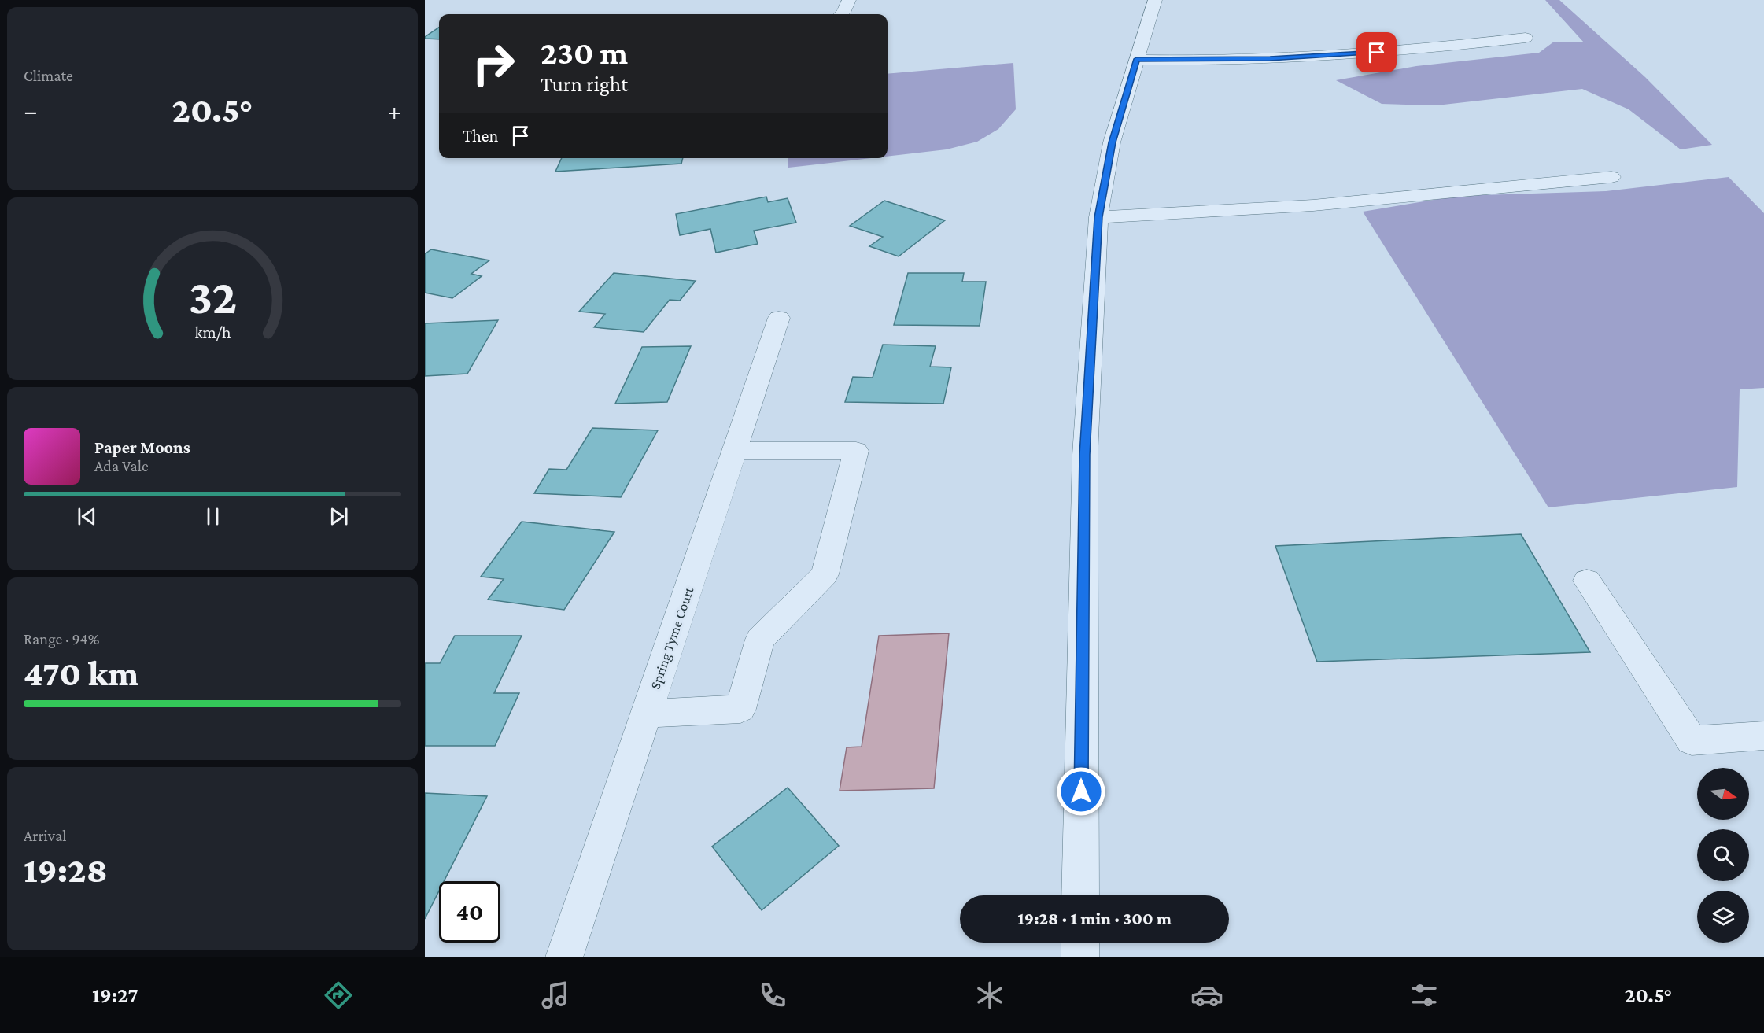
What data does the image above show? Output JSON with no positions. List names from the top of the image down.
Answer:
{
  "streets": {
    "street": ["Spring Tyme Court"]
  },
  "north": "right",
  "page": {
    "tile": [
      "Climate",
      ["Range · 94%", "470 km"],
      ["Arrival", "19:28"]
    ],
    "turn": ["230 m", "Turn right"],
    "heat": ["−", "20.5°", "+"],
    "then": "Then",
    "song": ["Paper Moons", "Ada Vale"],
    "limit": "40",
    "trip": "19:28 · 1 min · 300 m",
    "tabs": ["19:27", "20.5°"],
    "gauge": ["32", "km/h"]
  }
}
